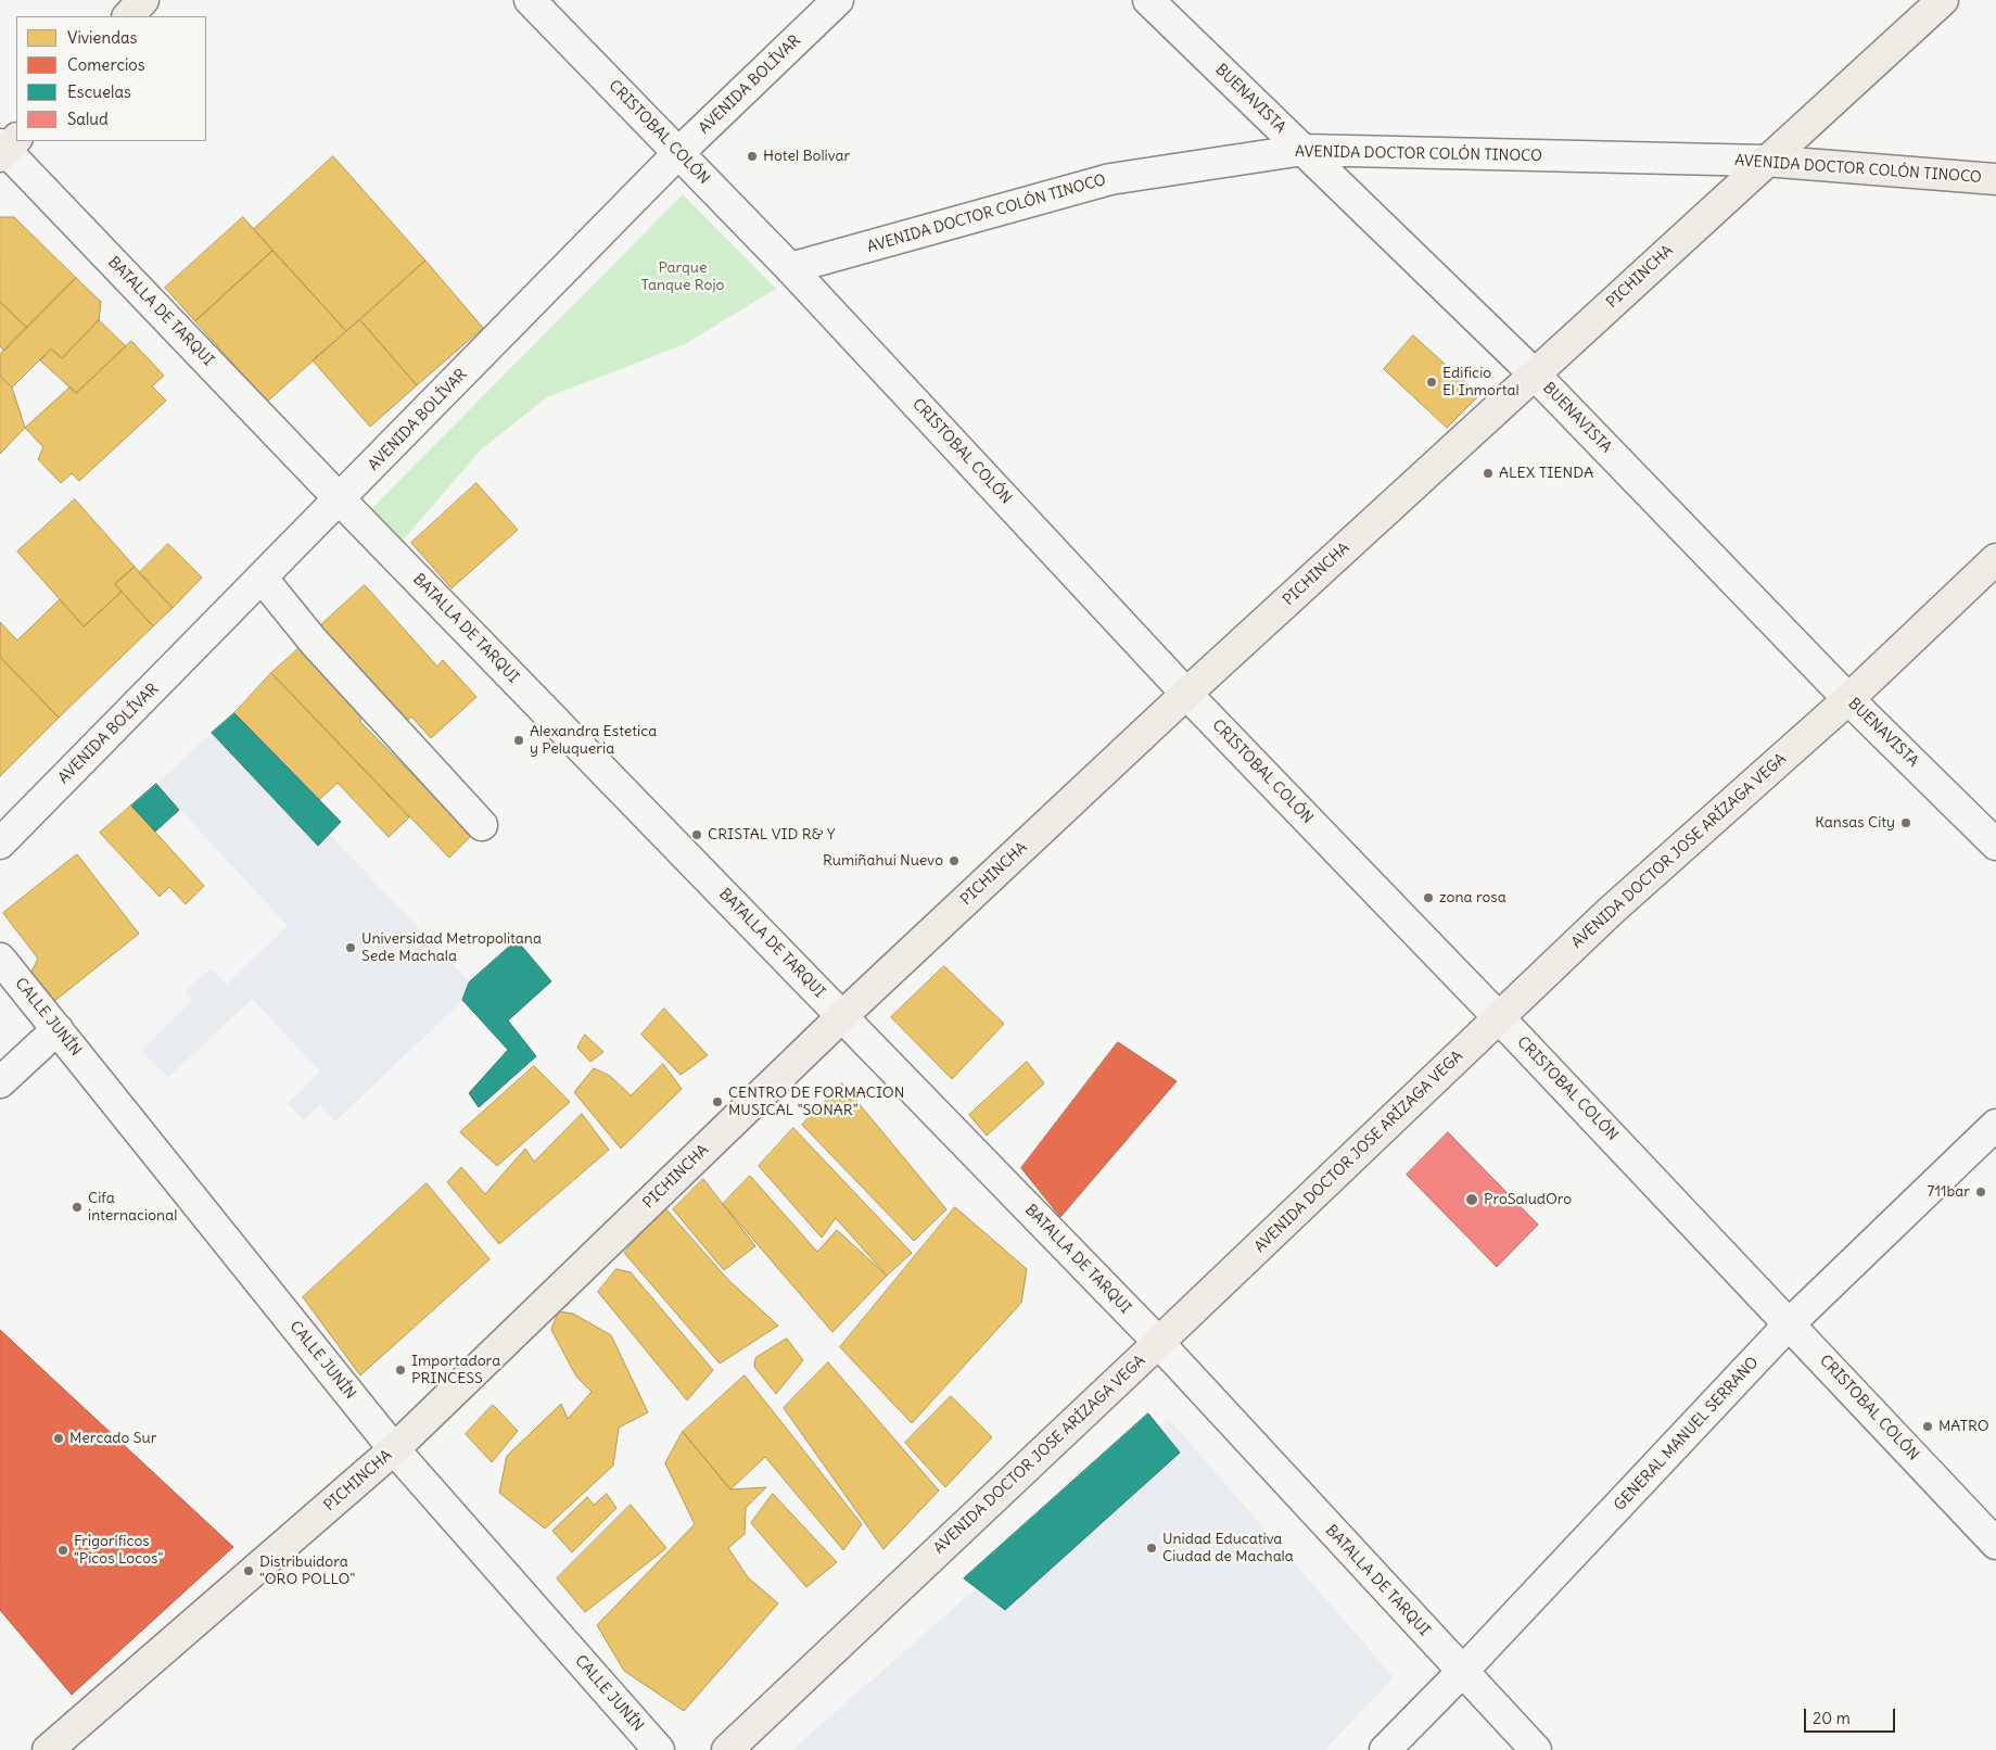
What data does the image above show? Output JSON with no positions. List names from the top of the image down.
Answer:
{
  "streets": {
    "main road": ["AVENIDA DOCTOR COLÓN TINOCO", "PICHINCHA", "AVENIDA DOCTOR JOSE ARÍZAGA VEGA"],
    "street": [
      "AVENIDA BOLÍVAR",
      "BUENAVISTA",
      "CRISTOBAL COLÓN",
      "BATALLA DE TARQUI",
      "CALLE JUNÍN",
      "GENERAL MANUEL SERRANO"
    ]
  },
  "crossings": [
    ["AVENIDA BOLÍVAR", "CRISTOBAL COLÓN"],
    ["AVENIDA BOLÍVAR", "BATALLA DE TARQUI"],
    ["BUENAVISTA", "AVENIDA DOCTOR COLÓN TINOCO"],
    ["BUENAVISTA", "PICHINCHA"],
    ["BUENAVISTA", "AVENIDA DOCTOR JOSE ARÍZAGA VEGA"],
    ["CRISTOBAL COLÓN", "AVENIDA DOCTOR COLÓN TINOCO"],
    ["CRISTOBAL COLÓN", "PICHINCHA"],
    ["CRISTOBAL COLÓN", "AVENIDA DOCTOR JOSE ARÍZAGA VEGA"],
    ["CRISTOBAL COLÓN", "GENERAL MANUEL SERRANO"],
    ["AVENIDA DOCTOR COLÓN TINOCO", "PICHINCHA"],
    ["PICHINCHA", "BATALLA DE TARQUI"],
    ["PICHINCHA", "CALLE JUNÍN"],
    ["BATALLA DE TARQUI", "AVENIDA DOCTOR JOSE ARÍZAGA VEGA"],
    ["BATALLA DE TARQUI", "GENERAL MANUEL SERRANO"]
  ],
  "parks": ["Parque Tanque Rojo"],
  "places": [
    "Hotel Bolívar",
    "Edificio El Inmortal",
    "ALEX TIENDA",
    "Alexandra Estetica y Peluqueria",
    "Kansas City",
    "CRISTAL VID R& Y",
    "Rumiñahui Nuevo",
    "zona rosa",
    "Universidad Metropolitana Sede Machala",
    "CENTRO DE FORMACION MUSICAL \"SONAR\"",
    "711bar",
    "ProSaludOro",
    "Cifa internacional",
    "Importadora PRINCESS",
    "MATRO",
    "Mercado Sur",
    "Unidad Educativa Ciudad de Machala",
    "Frigoríficos \"Picos Locos\"",
    "Distribuidora \"ORO POLLO\""
  ],
  "legend": [
    "Viviendas",
    "Comercios",
    "Escuelas",
    "Salud"
  ],
  "scale_bar": "20 m"
}
